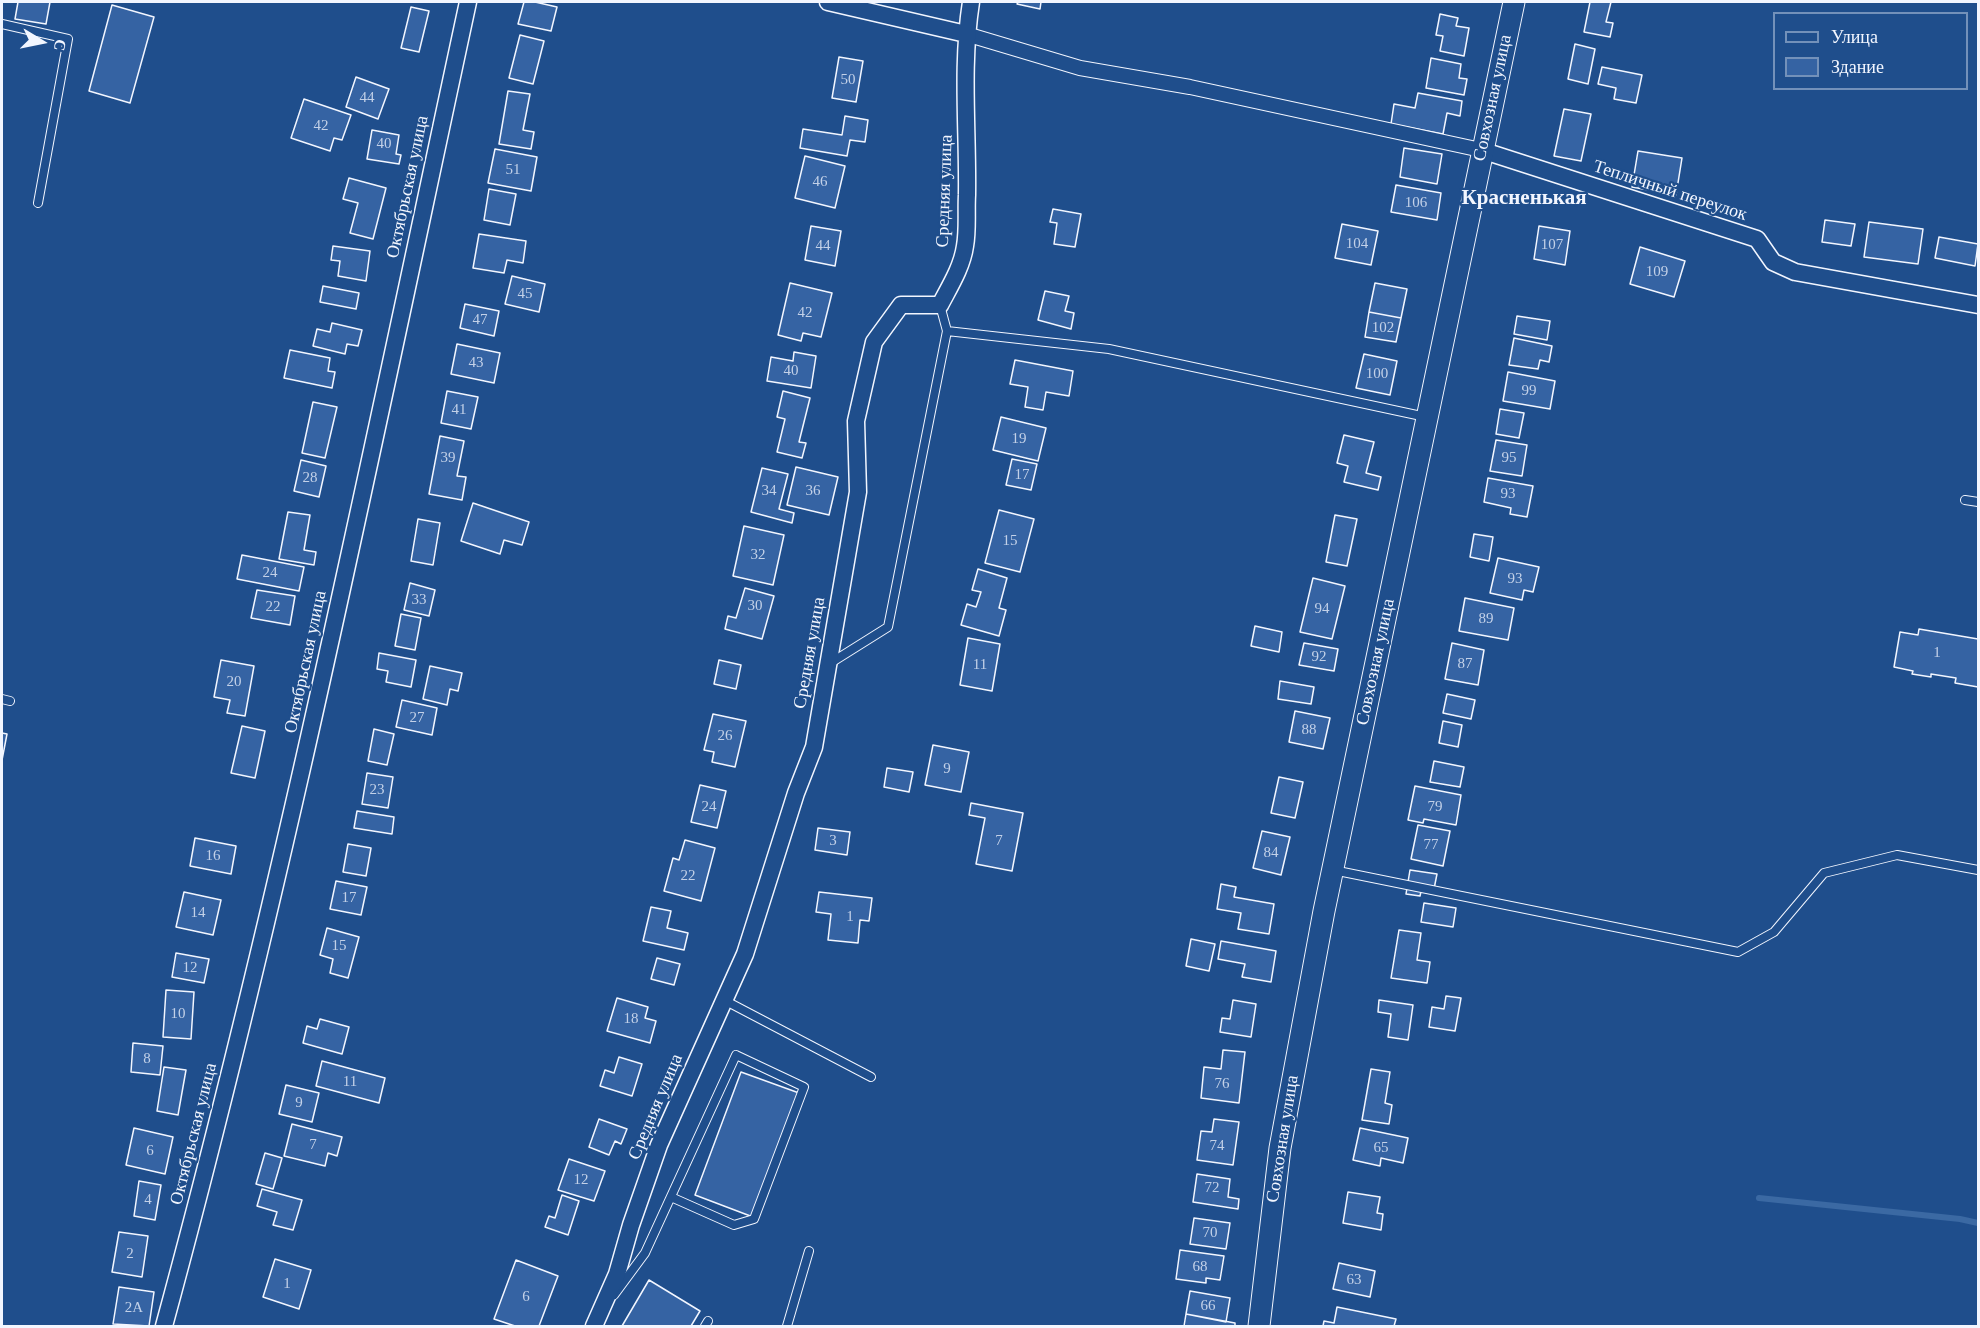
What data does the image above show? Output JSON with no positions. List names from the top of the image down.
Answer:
{
  "streets": {
    "street": [
      "Совхозная улица",
      "Октябрьская улица",
      "Средняя улица",
      "Тепличный переулок"
    ]
  },
  "crossings": [
    ["Совхозная улица", "Тепличный переулок"]
  ],
  "districts": ["Красненькая"],
  "house_numbers": [
    "50",
    "44",
    "42",
    "40",
    "51",
    "46",
    "106",
    "104",
    "107",
    "44",
    "109",
    "45",
    "42",
    "47",
    "102",
    "43",
    "40",
    "100",
    "99",
    "41",
    "19",
    "39",
    "95",
    "17",
    "28",
    "34",
    "36",
    "93",
    "15",
    "32",
    "24",
    "93",
    "33",
    "30",
    "22",
    "94",
    "89",
    "1",
    "92",
    "87",
    "11",
    "20",
    "27",
    "88",
    "26",
    "9",
    "23",
    "24",
    "79",
    "3",
    "7",
    "77",
    "84",
    "16",
    "22",
    "17",
    "14",
    "1",
    "15",
    "12",
    "10",
    "18",
    "8",
    "11",
    "76",
    "9",
    "7",
    "74",
    "65",
    "6",
    "12",
    "72",
    "4",
    "70",
    "2",
    "68",
    "63",
    "1",
    "6",
    "66",
    "2А"
  ],
  "legend": ["Улица", "Здание"],
  "north": "right"
}
